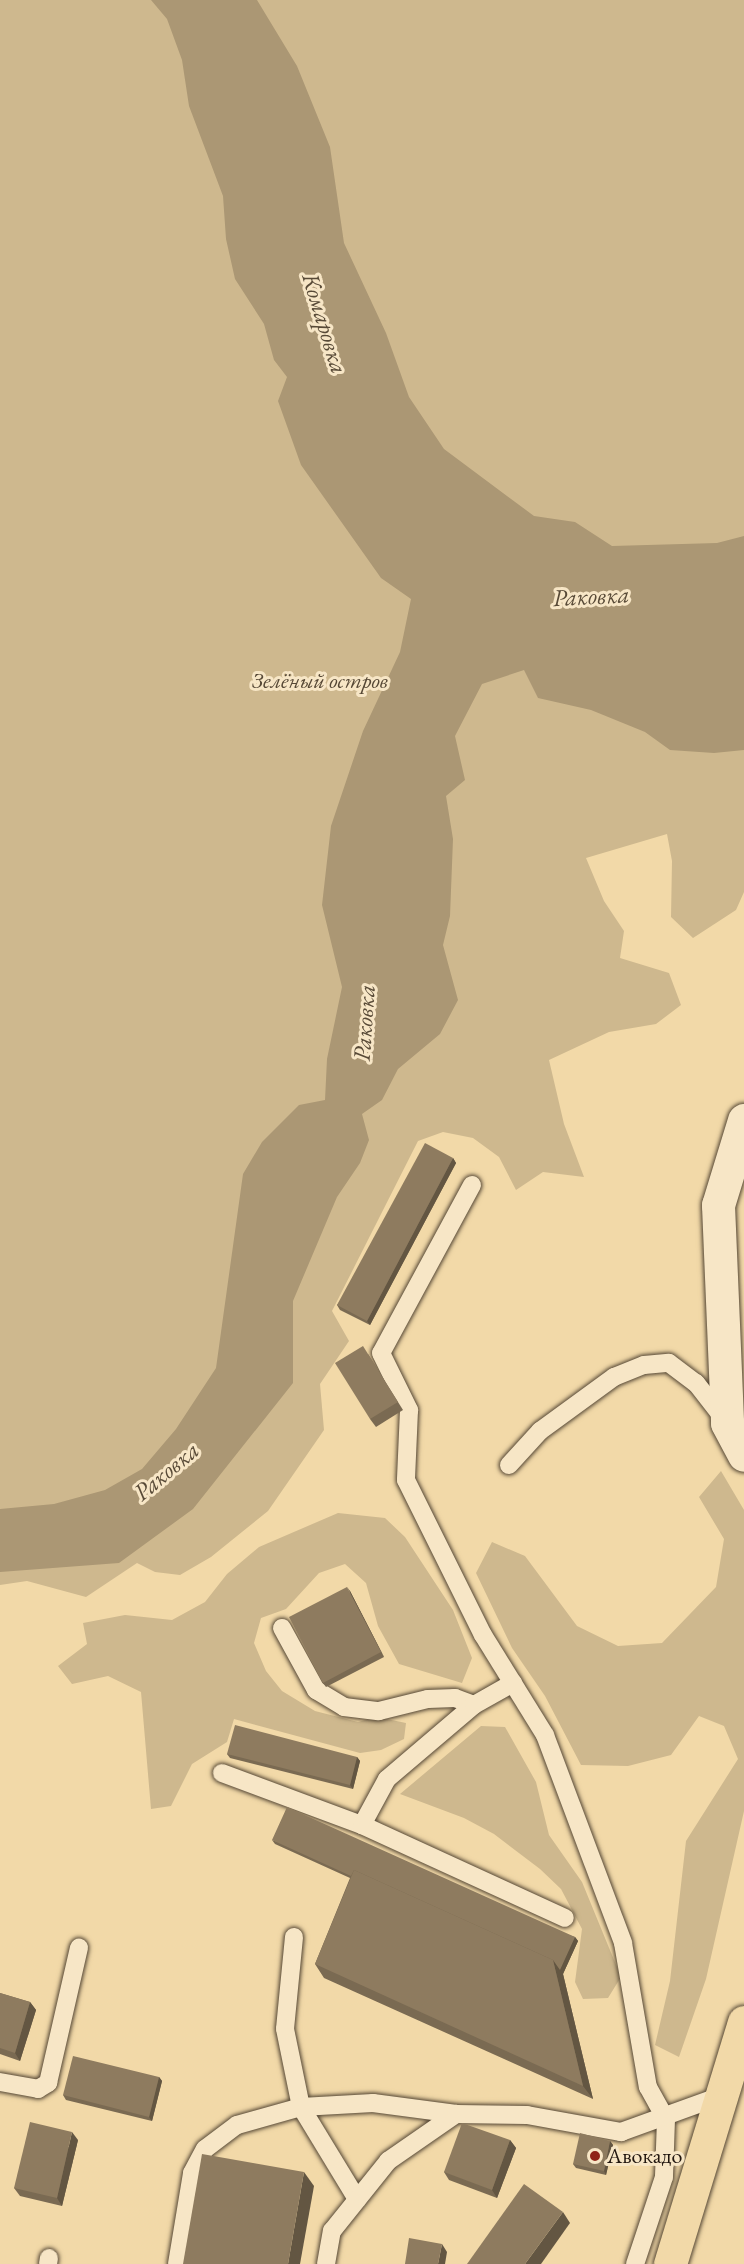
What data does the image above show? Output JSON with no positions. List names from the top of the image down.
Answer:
{
  "water": ["Комаровка", "Раковка"],
  "parks": ["Зелёный остров"],
  "places": ["Авокадо"]
}
